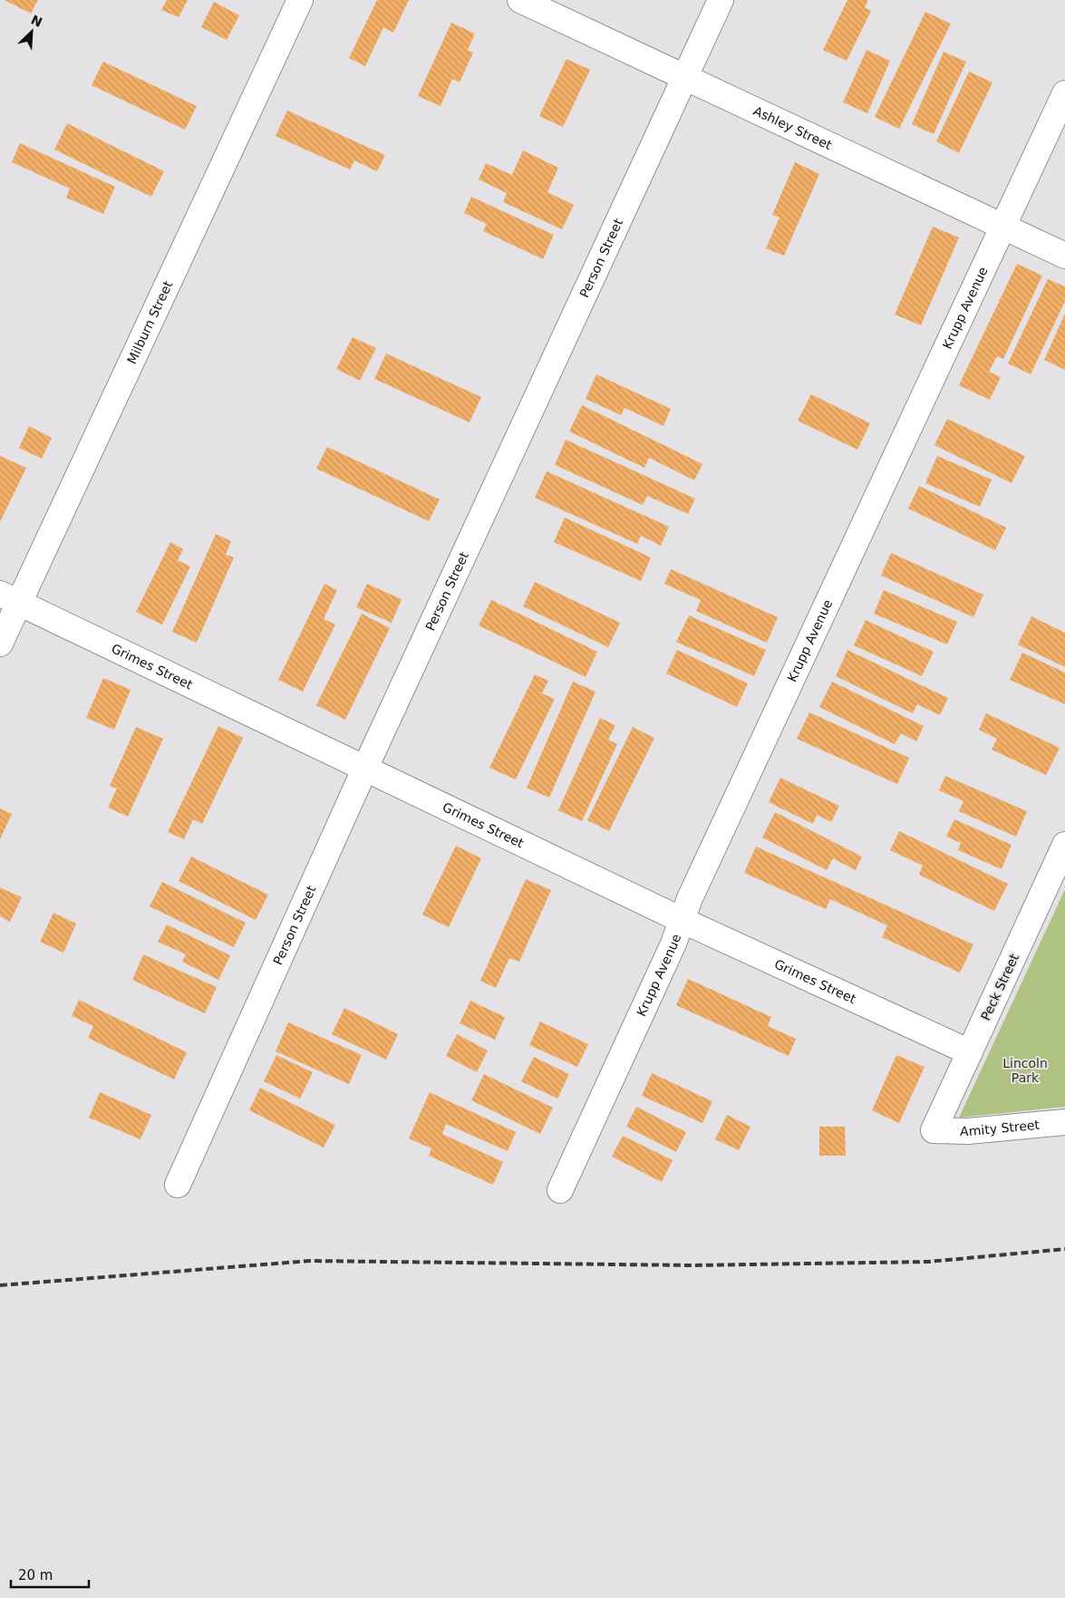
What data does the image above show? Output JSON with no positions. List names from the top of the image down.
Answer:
{
  "streets": {
    "street": [
      "Ashley Street",
      "Person Street",
      "Krupp Avenue",
      "Milburn Street",
      "Grimes Street",
      "Peck Street",
      "Amity Street"
    ]
  },
  "crossings": [
    ["Ashley Street", "Person Street"],
    ["Ashley Street", "Krupp Avenue"],
    ["Person Street", "Grimes Street"],
    ["Krupp Avenue", "Grimes Street"],
    ["Milburn Street", "Grimes Street"],
    ["Grimes Street", "Peck Street"],
    ["Peck Street", "Amity Street"]
  ],
  "parks": ["Lincoln Park"],
  "scale_bar": "20 m",
  "north": "top right"
}
